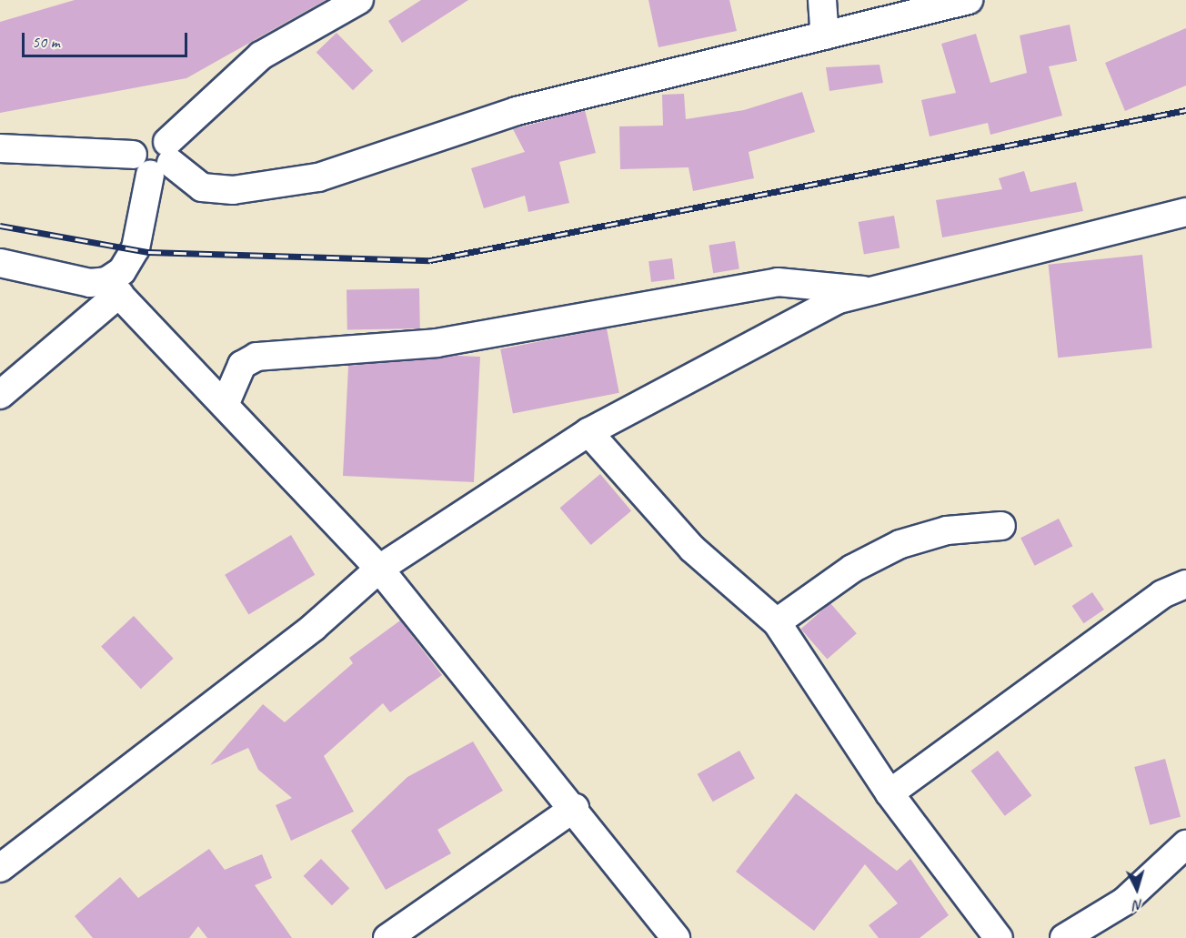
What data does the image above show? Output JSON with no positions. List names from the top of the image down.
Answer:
{
  "scale_bar": "50 m",
  "north": "bottom"
}
